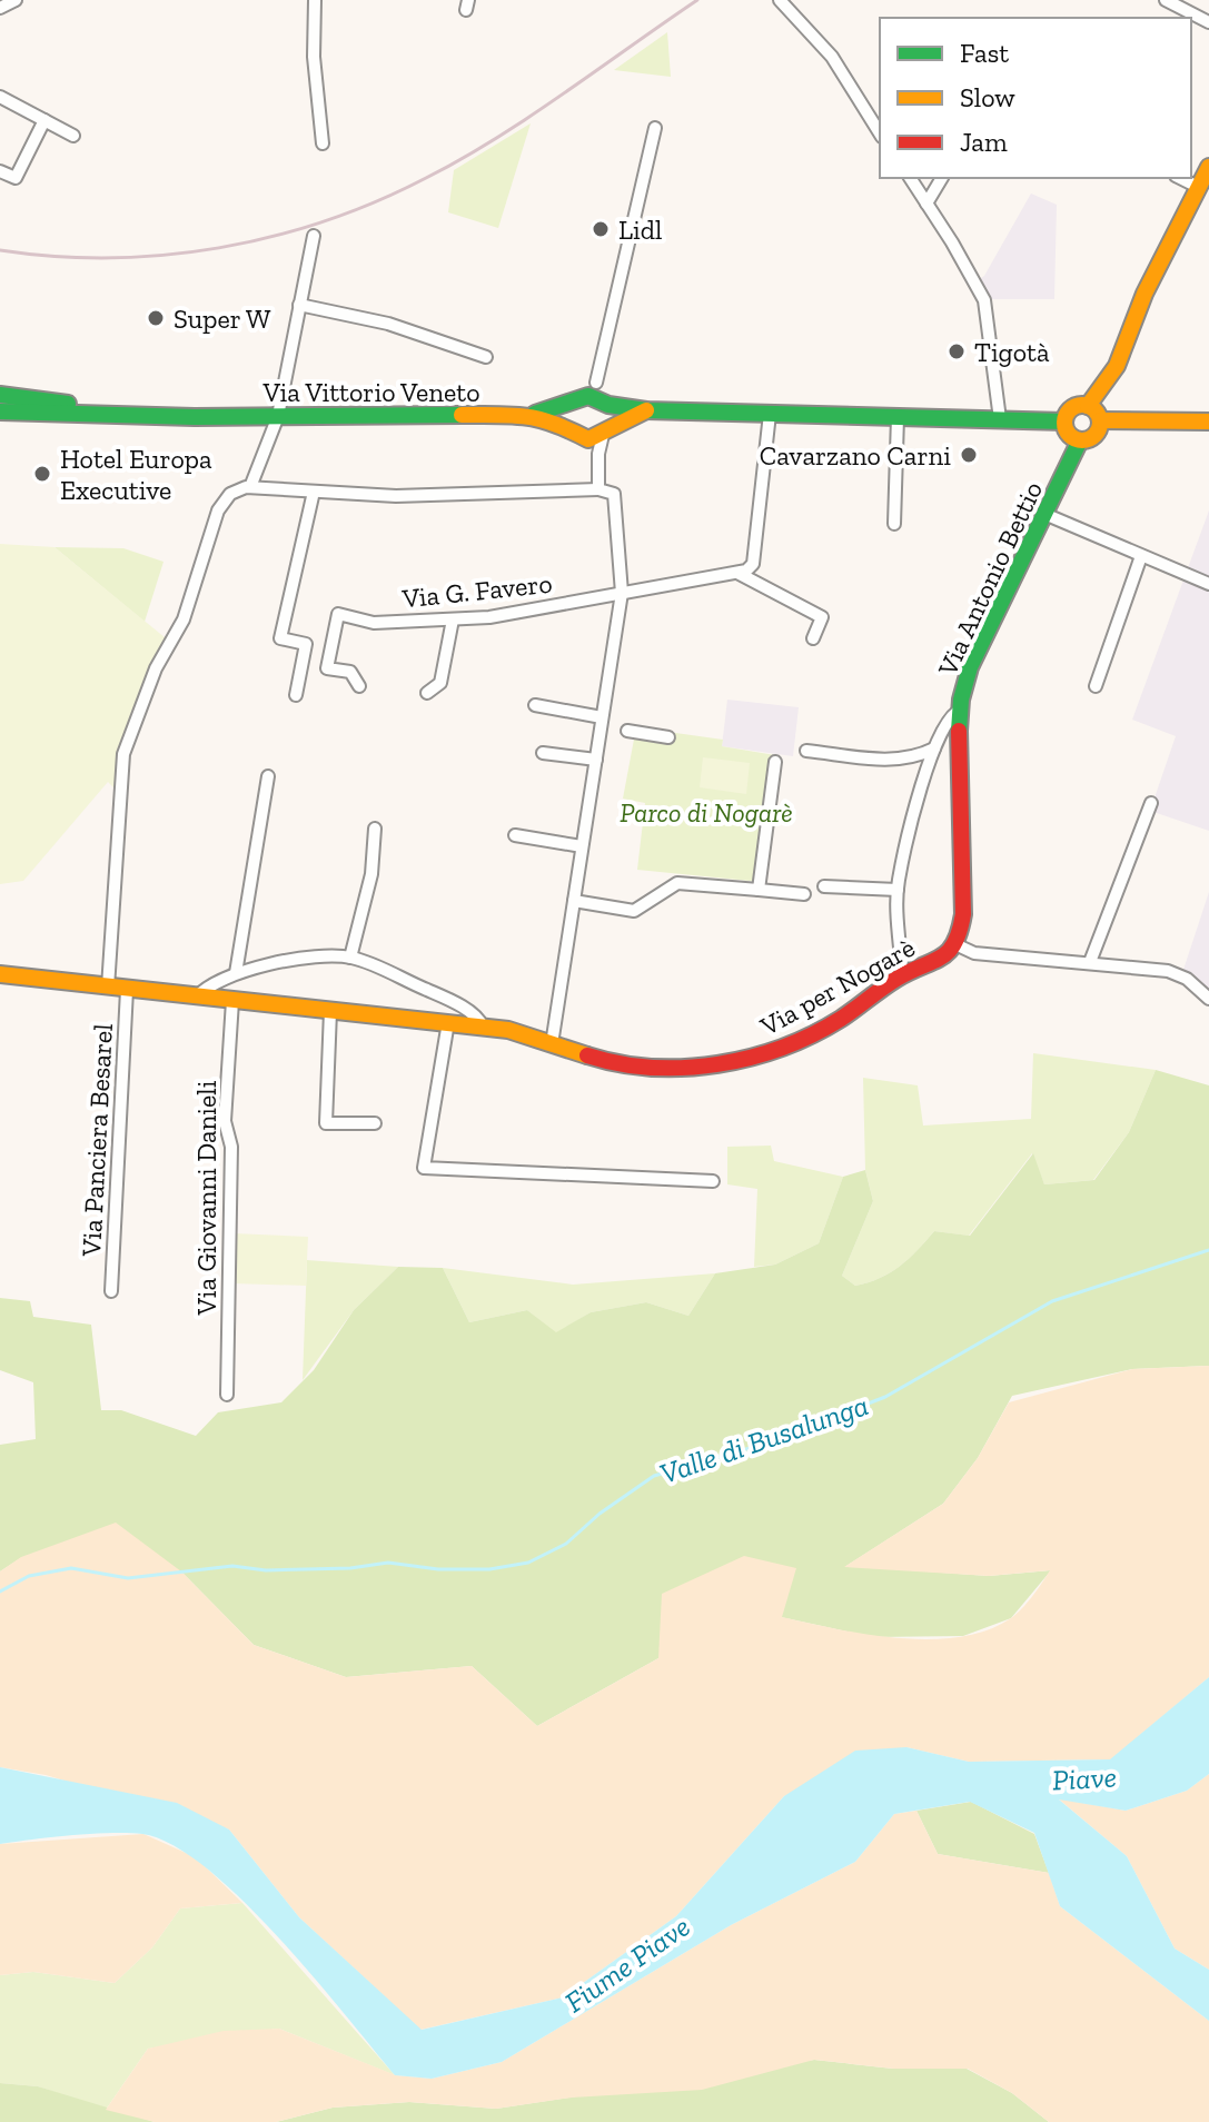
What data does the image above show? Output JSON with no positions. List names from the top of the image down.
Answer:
{
  "streets": {
    "street": [
      "Via Vittorio Veneto",
      "Via Antonio Bettio",
      "Via G. Favero",
      "Via per Nogarè",
      "Via Panciera Besarel",
      "Via Giovanni Danieli"
    ]
  },
  "crossings": [
    ["Via Vittorio Veneto", "Via Antonio Bettio"],
    ["Via Antonio Bettio", "Via per Nogarè"],
    ["Via per Nogarè", "Via Panciera Besarel"],
    ["Via per Nogarè", "Via Giovanni Danieli"]
  ],
  "water": ["Valle di Busalunga", "Piave", "Fiume Piave"],
  "parks": ["Parco di Nogarè"],
  "places": [
    "Lidl",
    "Super W",
    "Tigotà",
    "Cavarzano Carni",
    "Hotel Europa Executive"
  ],
  "legend": ["Fast", "Slow", "Jam"]
}
